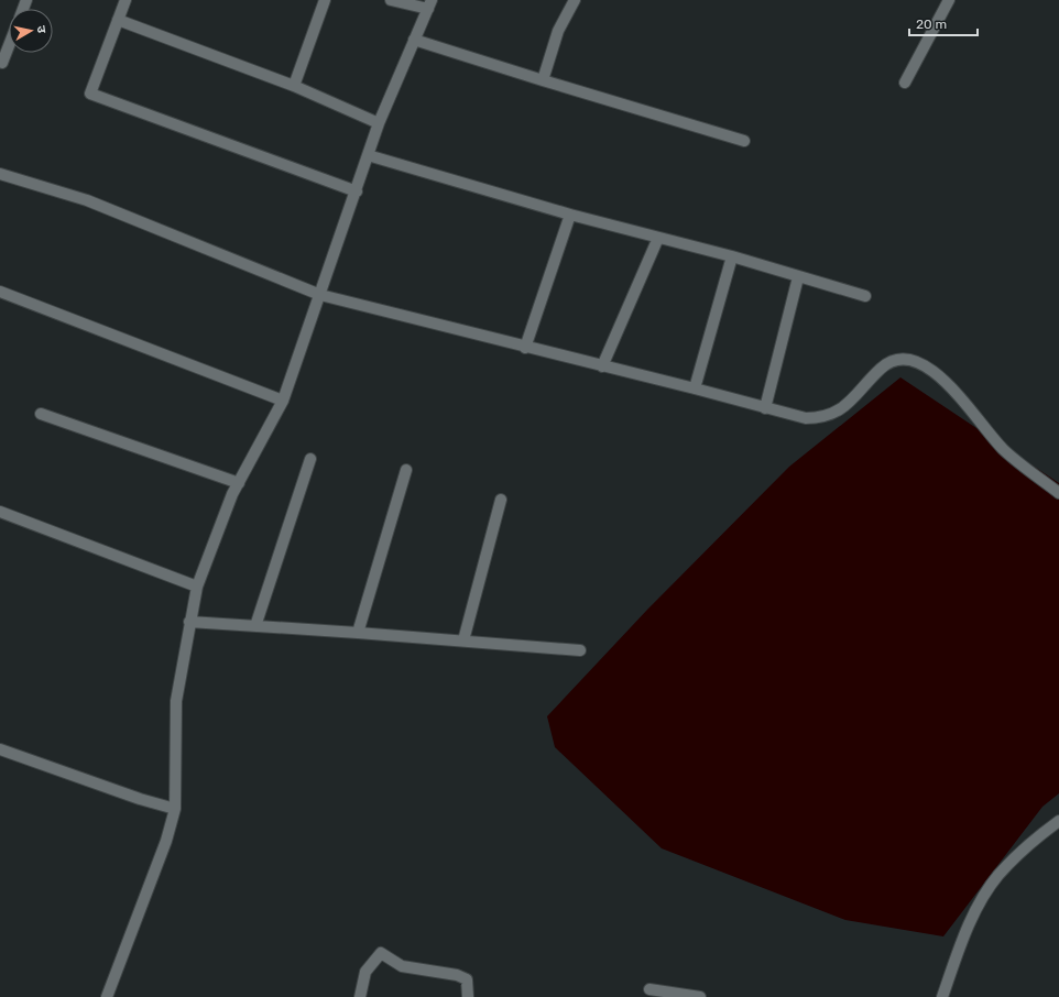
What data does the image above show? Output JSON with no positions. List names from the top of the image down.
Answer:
{
  "scale_bar": "20 m",
  "north": "right"
}
